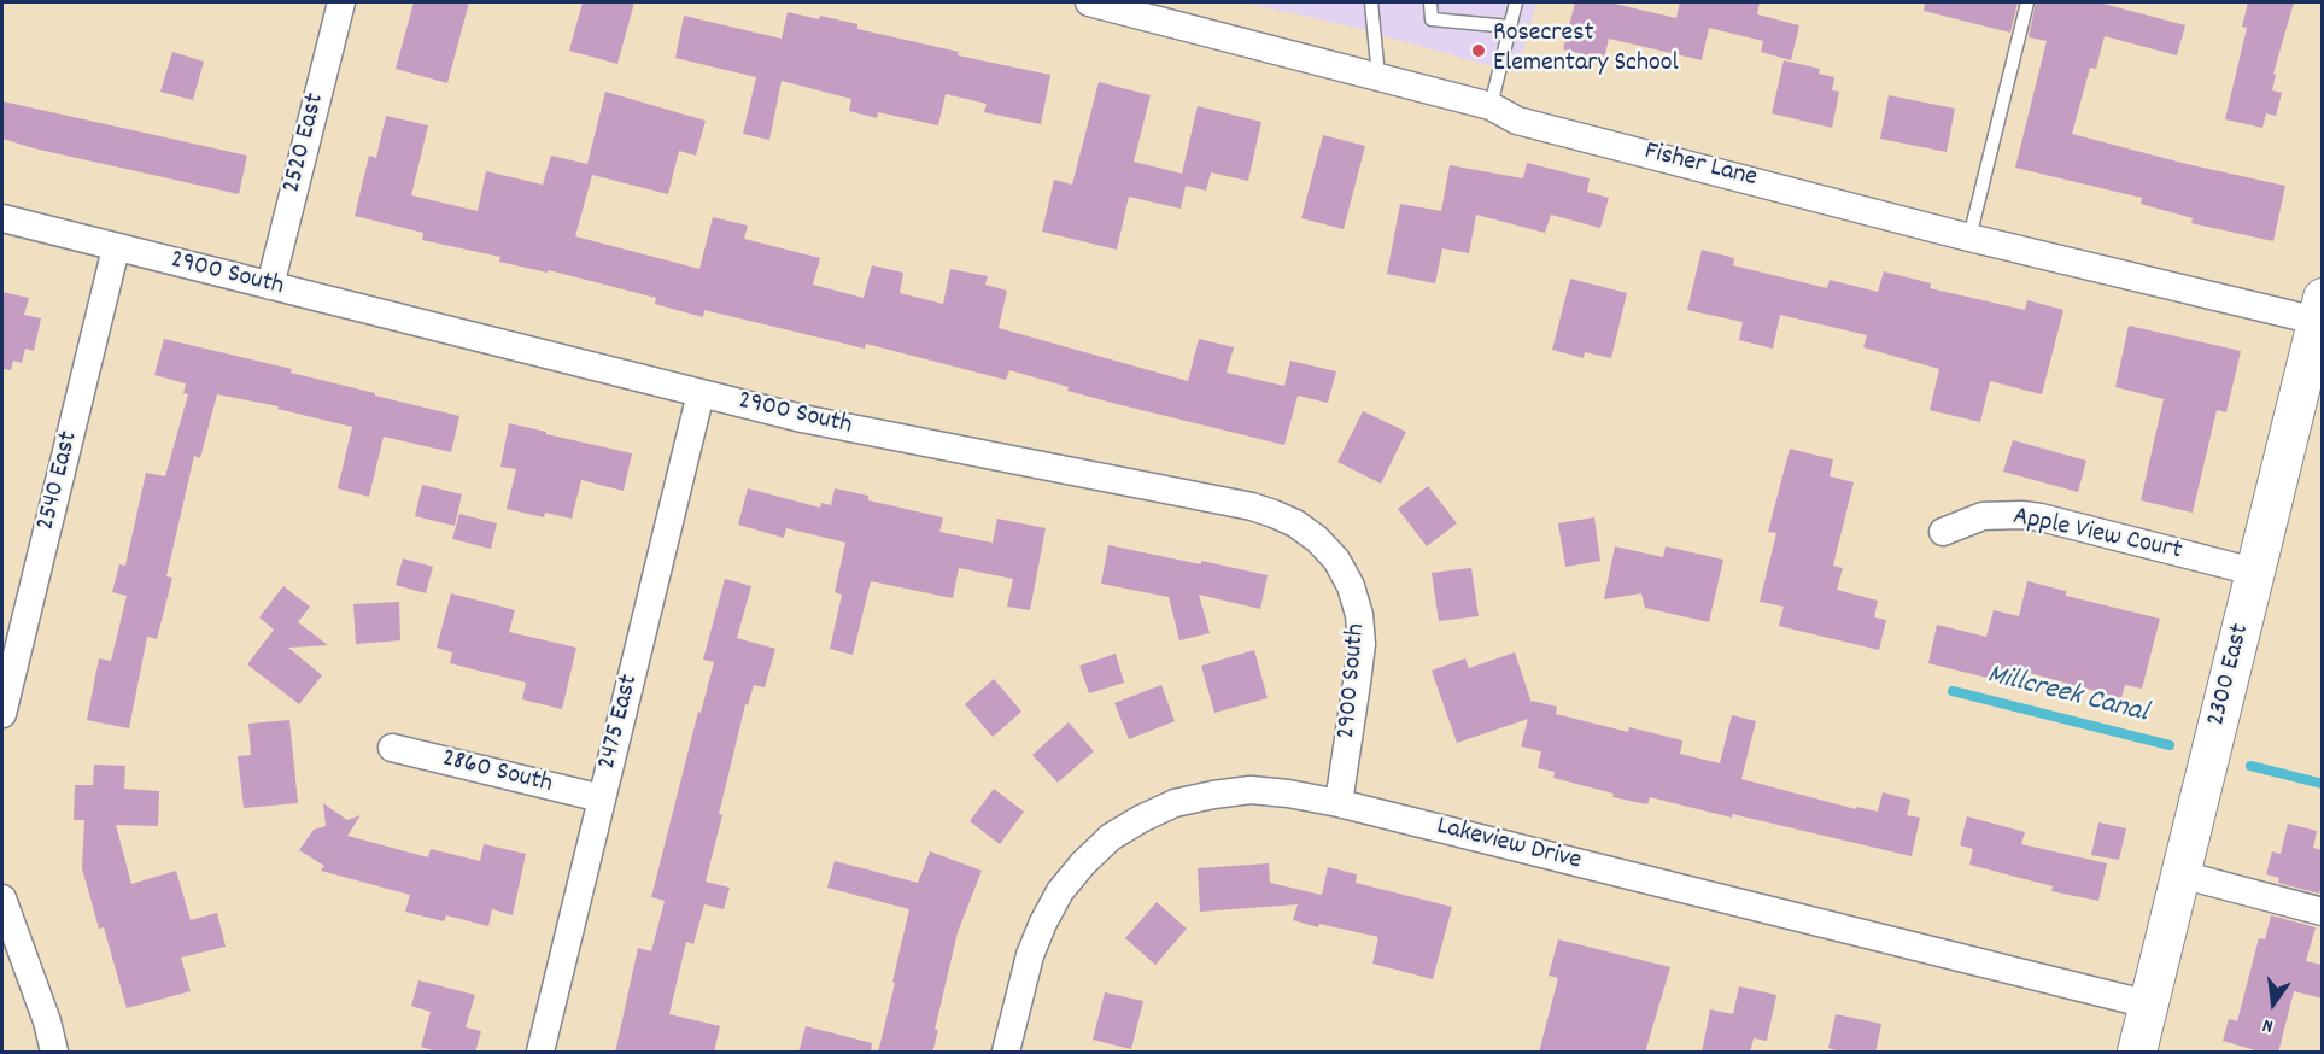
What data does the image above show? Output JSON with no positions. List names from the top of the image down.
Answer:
{
  "streets": {
    "main road": ["2300 East"],
    "street": [
      "2520 East",
      "Fisher Lane",
      "2900 South",
      "2540 East",
      "Apple View Court",
      "2475 East",
      "2860 South",
      "Lakeview Drive"
    ]
  },
  "crossings": [
    ["2520 East", "2900 South"],
    ["Fisher Lane", "2300 East"],
    ["2900 South", "2540 East"],
    ["2900 South", "2475 East"],
    ["2900 South", "Lakeview Drive"],
    ["Apple View Court", "2300 East"],
    ["2300 East", "Lakeview Drive"],
    ["2475 East", "2860 South"]
  ],
  "water": ["Millcreek Canal"],
  "places": ["Rosecrest Elementary School"],
  "north": "bottom"
}
